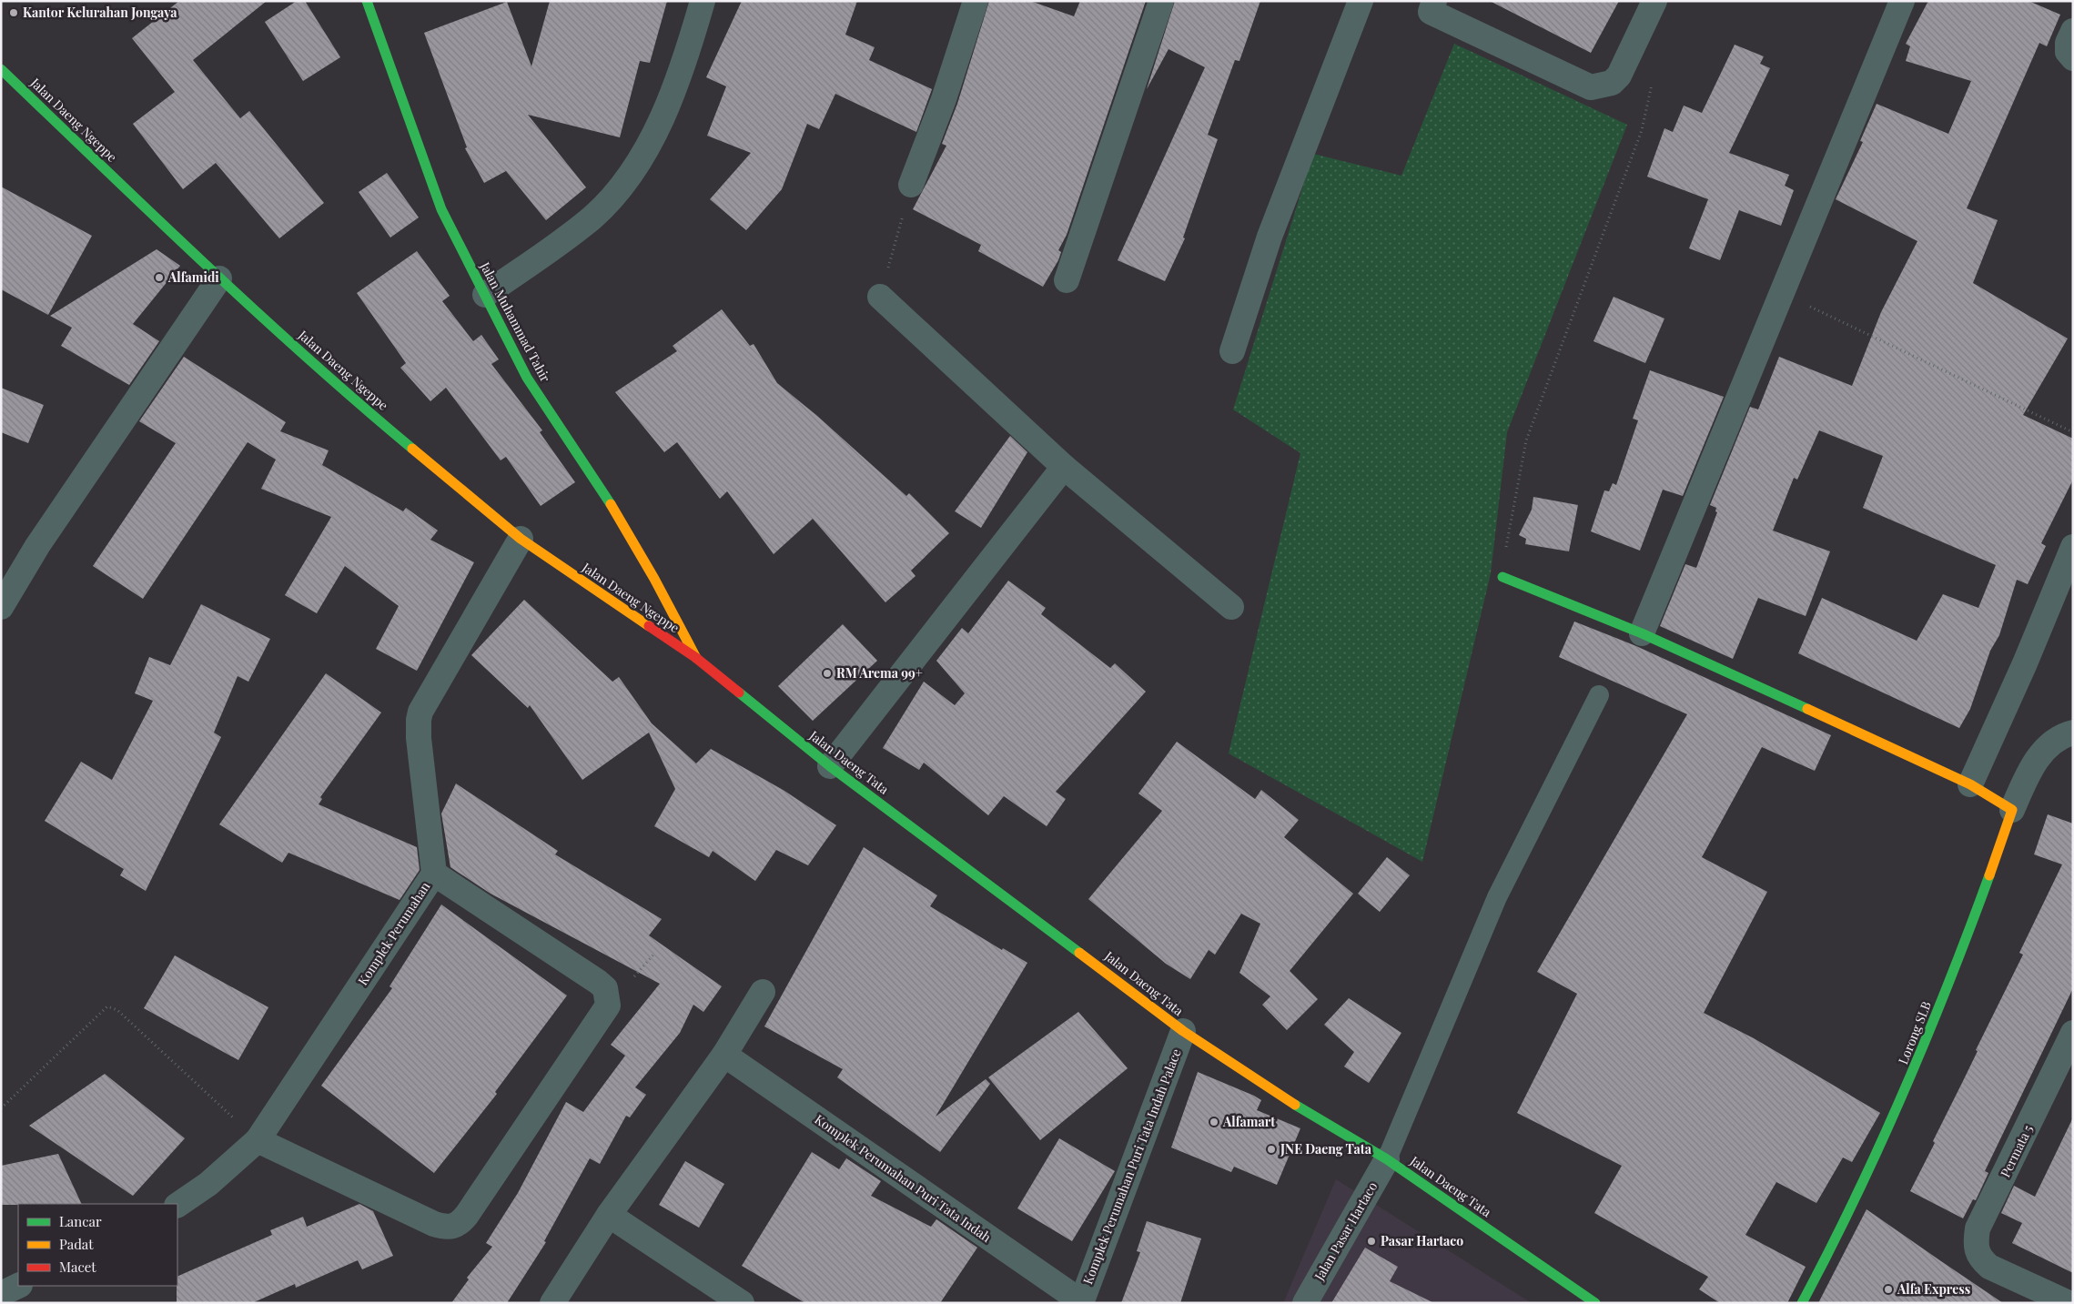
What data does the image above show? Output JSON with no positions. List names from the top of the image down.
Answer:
{
  "streets": {
    "main road": [
      "Jalan Daeng Ngeppe",
      "Jalan Muhammad Tahir",
      "Jalan Daeng Tata",
      "Lorong SLB"
    ],
    "street": [
      "Komplek Perumahan",
      "Permata 5",
      "Komplek Perumahan Puri Tata Indah Palace",
      "Komplek Perumahan Puri Tata Indah",
      "Jalan Pasar Hartaco"
    ]
  },
  "crossings": [
    ["Jalan Daeng Ngeppe", "Jalan Muhammad Tahir"],
    ["Jalan Daeng Ngeppe", "Jalan Daeng Tata"],
    ["Jalan Daeng Ngeppe", "Komplek Perumahan"],
    ["Jalan Muhammad Tahir", "Jalan Daeng Tata"],
    ["Jalan Daeng Tata", "Komplek Perumahan Puri Tata Indah Palace"],
    ["Jalan Daeng Tata", "Jalan Pasar Hartaco"],
    ["Komplek Perumahan Puri Tata Indah Palace", "Komplek Perumahan Puri Tata Indah"]
  ],
  "places": [
    "Kantor Kelurahan Jongaya",
    "Alfamidi",
    "RM Arema 99+",
    "Alfamart",
    "JNE Daeng Tata",
    "Pasar Hartaco",
    "Alfa Express"
  ],
  "legend": ["Lancar", "Padat", "Macet"]
}
